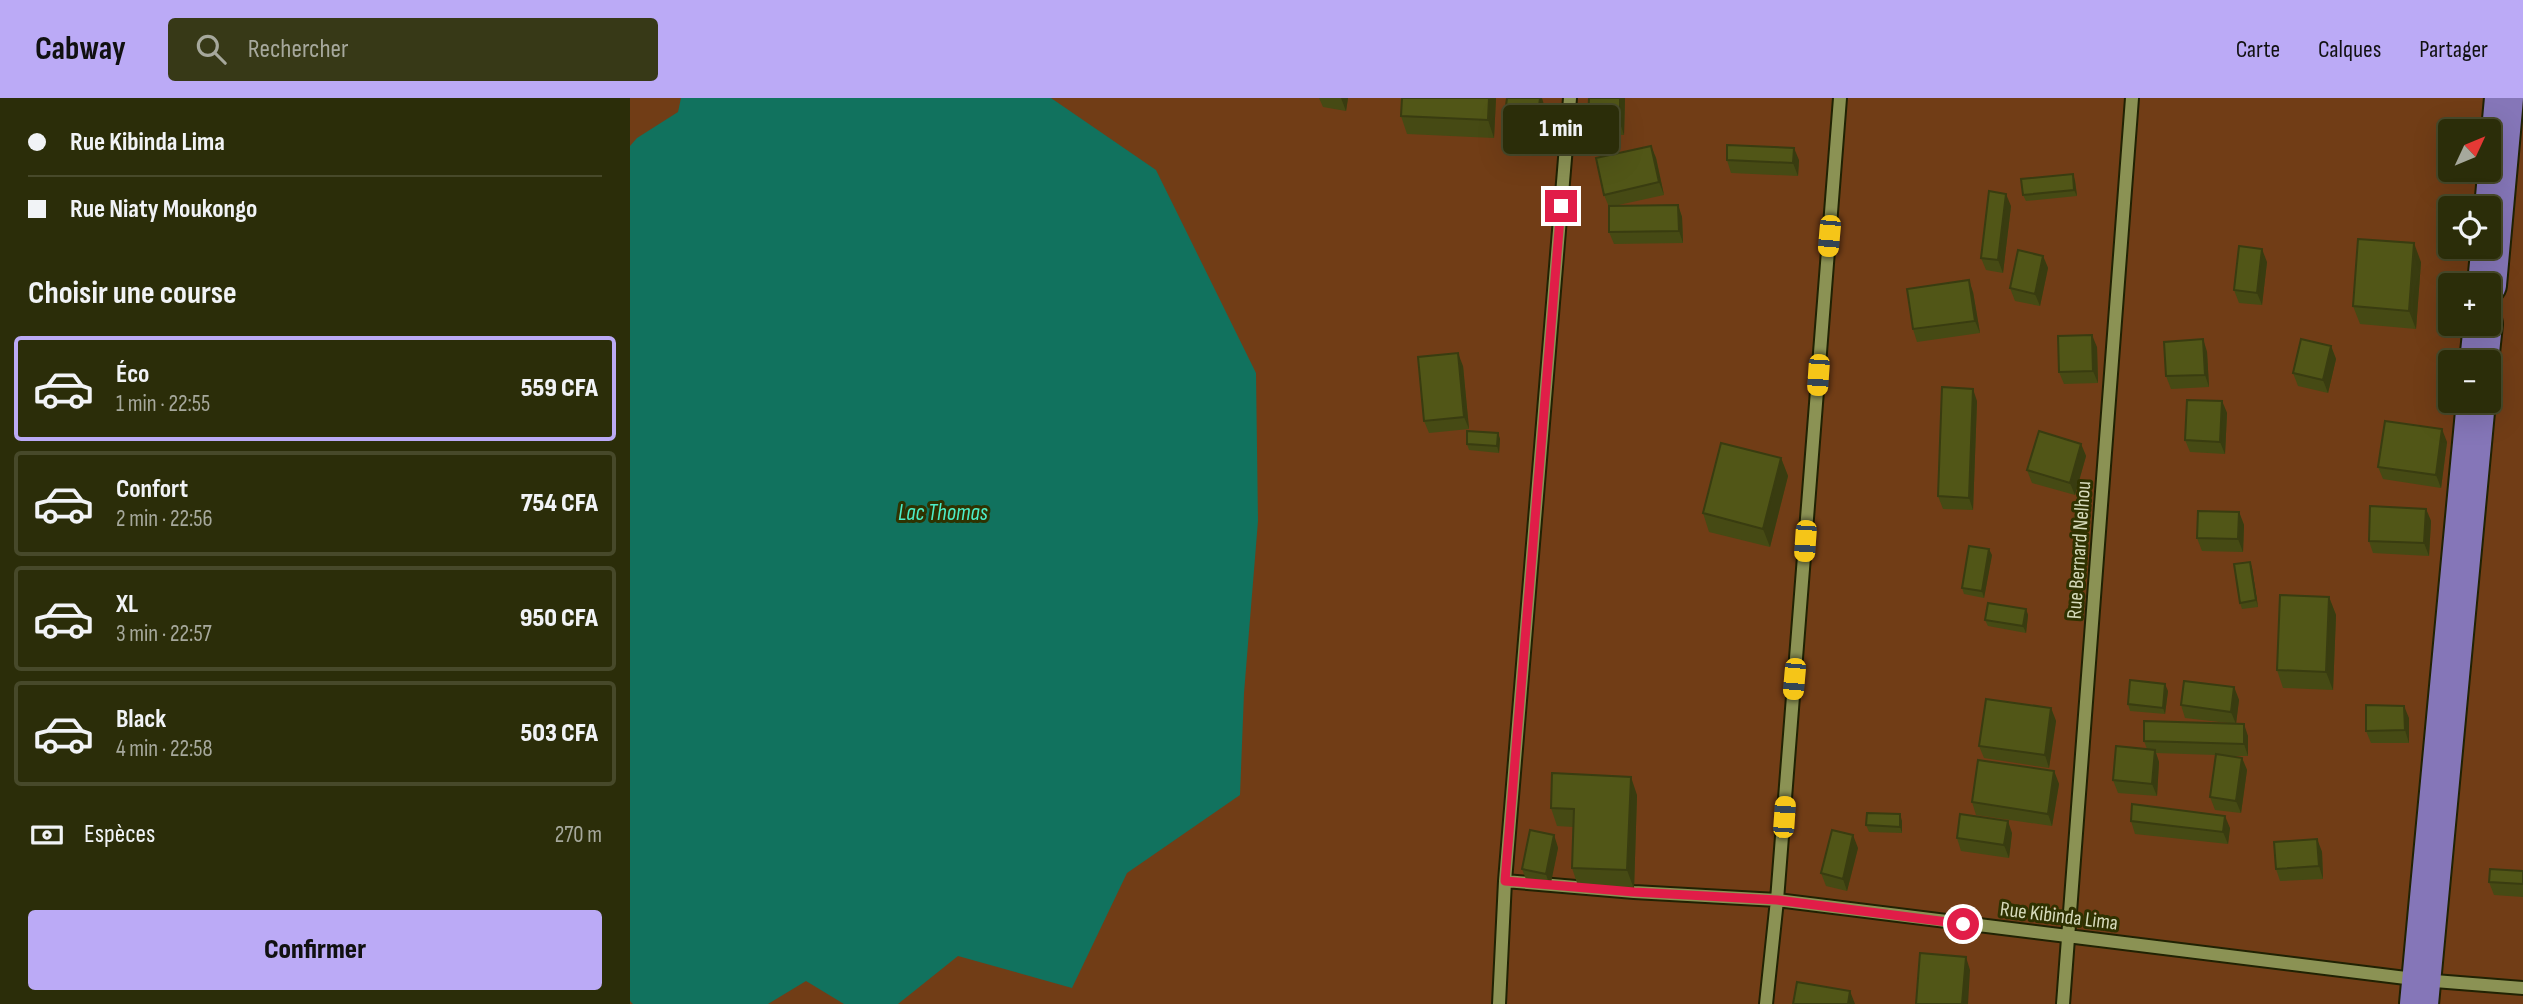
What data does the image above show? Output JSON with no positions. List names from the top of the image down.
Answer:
{
  "streets": {
    "street": ["Rue Bernard Nelhou", "Rue Kibinda Lima"]
  },
  "crossings": [
    ["Rue Bernard Nelhou", "Rue Kibinda Lima"]
  ],
  "water": ["Lac Thomas"],
  "north": "top right",
  "page": {
    "header": "Cabway",
    "search": "Rechercher",
    "nav": ["Carte", "Calques", "Partager"],
    "banner": ["Rue Kibinda Lima", "Rue Niaty Moukongo"],
    "bubble": "1 min",
    "map_buttons": ["+", "−"],
    "heading": "Choisir une course",
    "list": [
      {
        "name": "Éco",
        "note": "1 min · 22:55",
        "value": "559 CFA"
      },
      {
        "name": "Confort",
        "note": "2 min · 22:56",
        "value": "754 CFA"
      },
      {
        "name": "XL",
        "note": "3 min · 22:57",
        "value": "950 CFA"
      },
      {
        "name": "Black",
        "note": "4 min · 22:58",
        "value": "503 CFA"
      }
    ],
    "pay": ["Espèces", "270 m"],
    "buttons": "Confirmer"
  }
}
